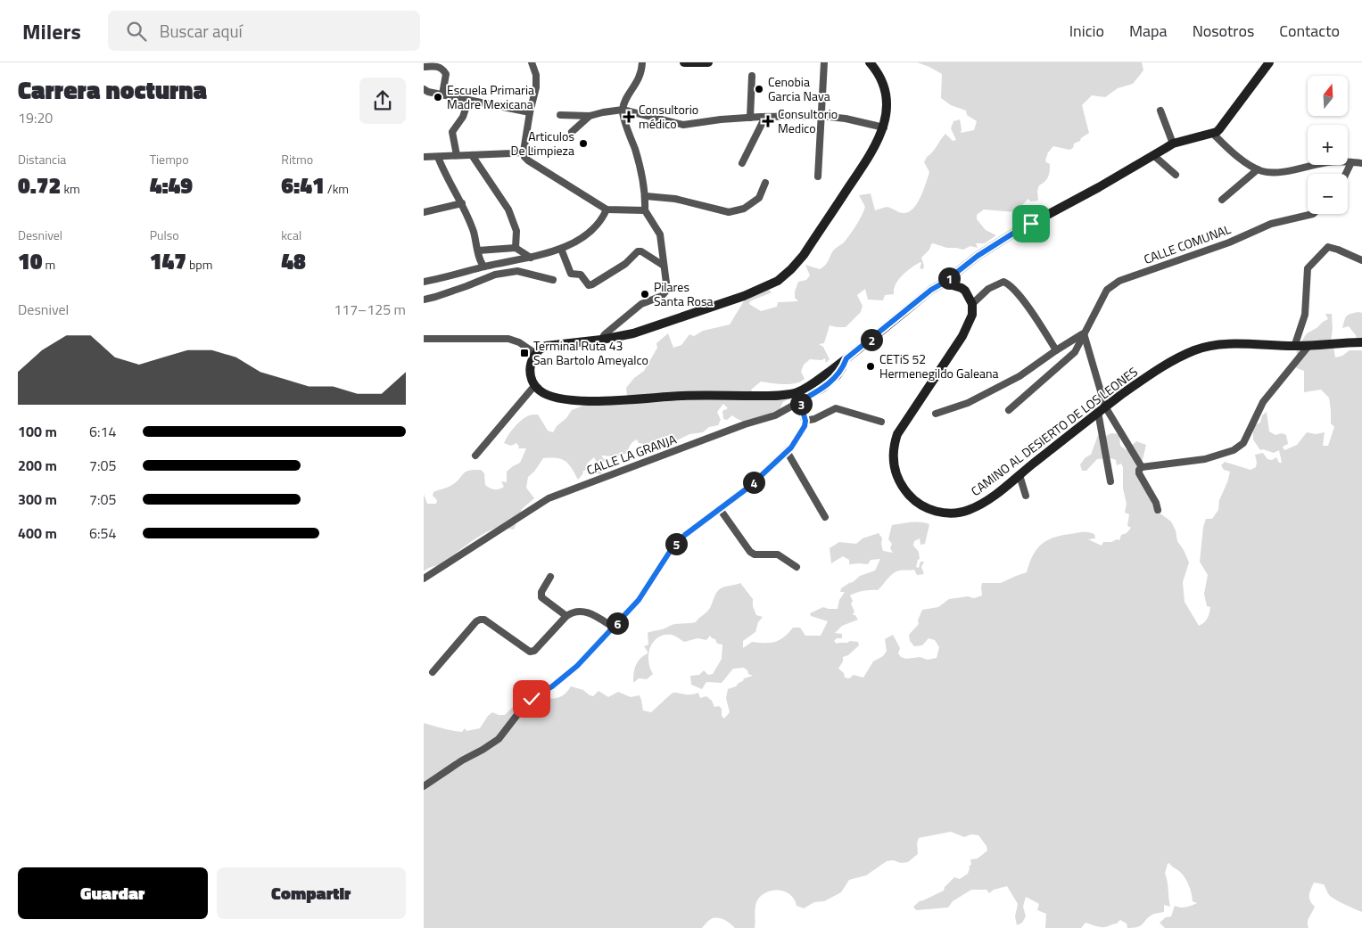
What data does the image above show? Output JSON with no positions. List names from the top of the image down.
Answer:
{
  "streets": {
    "main road": ["CAMINO AL DESIERTO DE LOS LEONES"],
    "street": ["CALLE COMUNAL", "CALLE LA GRANJA"]
  },
  "places": {
    "other": [
      "Cenobia Garcia Nava",
      "Escuela Primaria Madre Mexicana",
      "Articulos De Limpieza",
      "Pilares Santa Rosa",
      "CETiS 52 Hermenegildo Galeana"
    ],
    "health": ["Consultorio médico", "Consultorio Medico"],
    "transit": ["Terminal Ruta 43 San Bartolo Ameyalco"]
  },
  "north": "top",
  "page": {
    "header": "Milers",
    "search": "Buscar aquí",
    "nav": [
      "Inicio",
      "Mapa",
      "Nosotros",
      "Contacto"
    ],
    "heading": ["Carrera nocturna", "19:20"],
    "map_buttons": ["+", "−"],
    "stats": [
      ["Distancia", "0.72 km"],
      ["Tiempo", "4:49"],
      ["Ritmo", "6:41 /km"],
      ["Desnivel", "10 m"],
      ["Pulso", "147 bpm"],
      ["kcal", "48"]
    ],
    "pins": [
      "1",
      "2",
      "3",
      "4",
      "5",
      "6"
    ],
    "chart": ["Desnivel", "117–125 m"],
    "list": [
      {
        "name": "100 m",
        "note": "6:14"
      },
      {
        "name": "200 m",
        "note": "7:05"
      },
      {
        "name": "300 m",
        "note": "7:05"
      },
      {
        "name": "400 m",
        "note": "6:54"
      }
    ],
    "buttons": ["Guardar", "Compartir"]
  }
}
